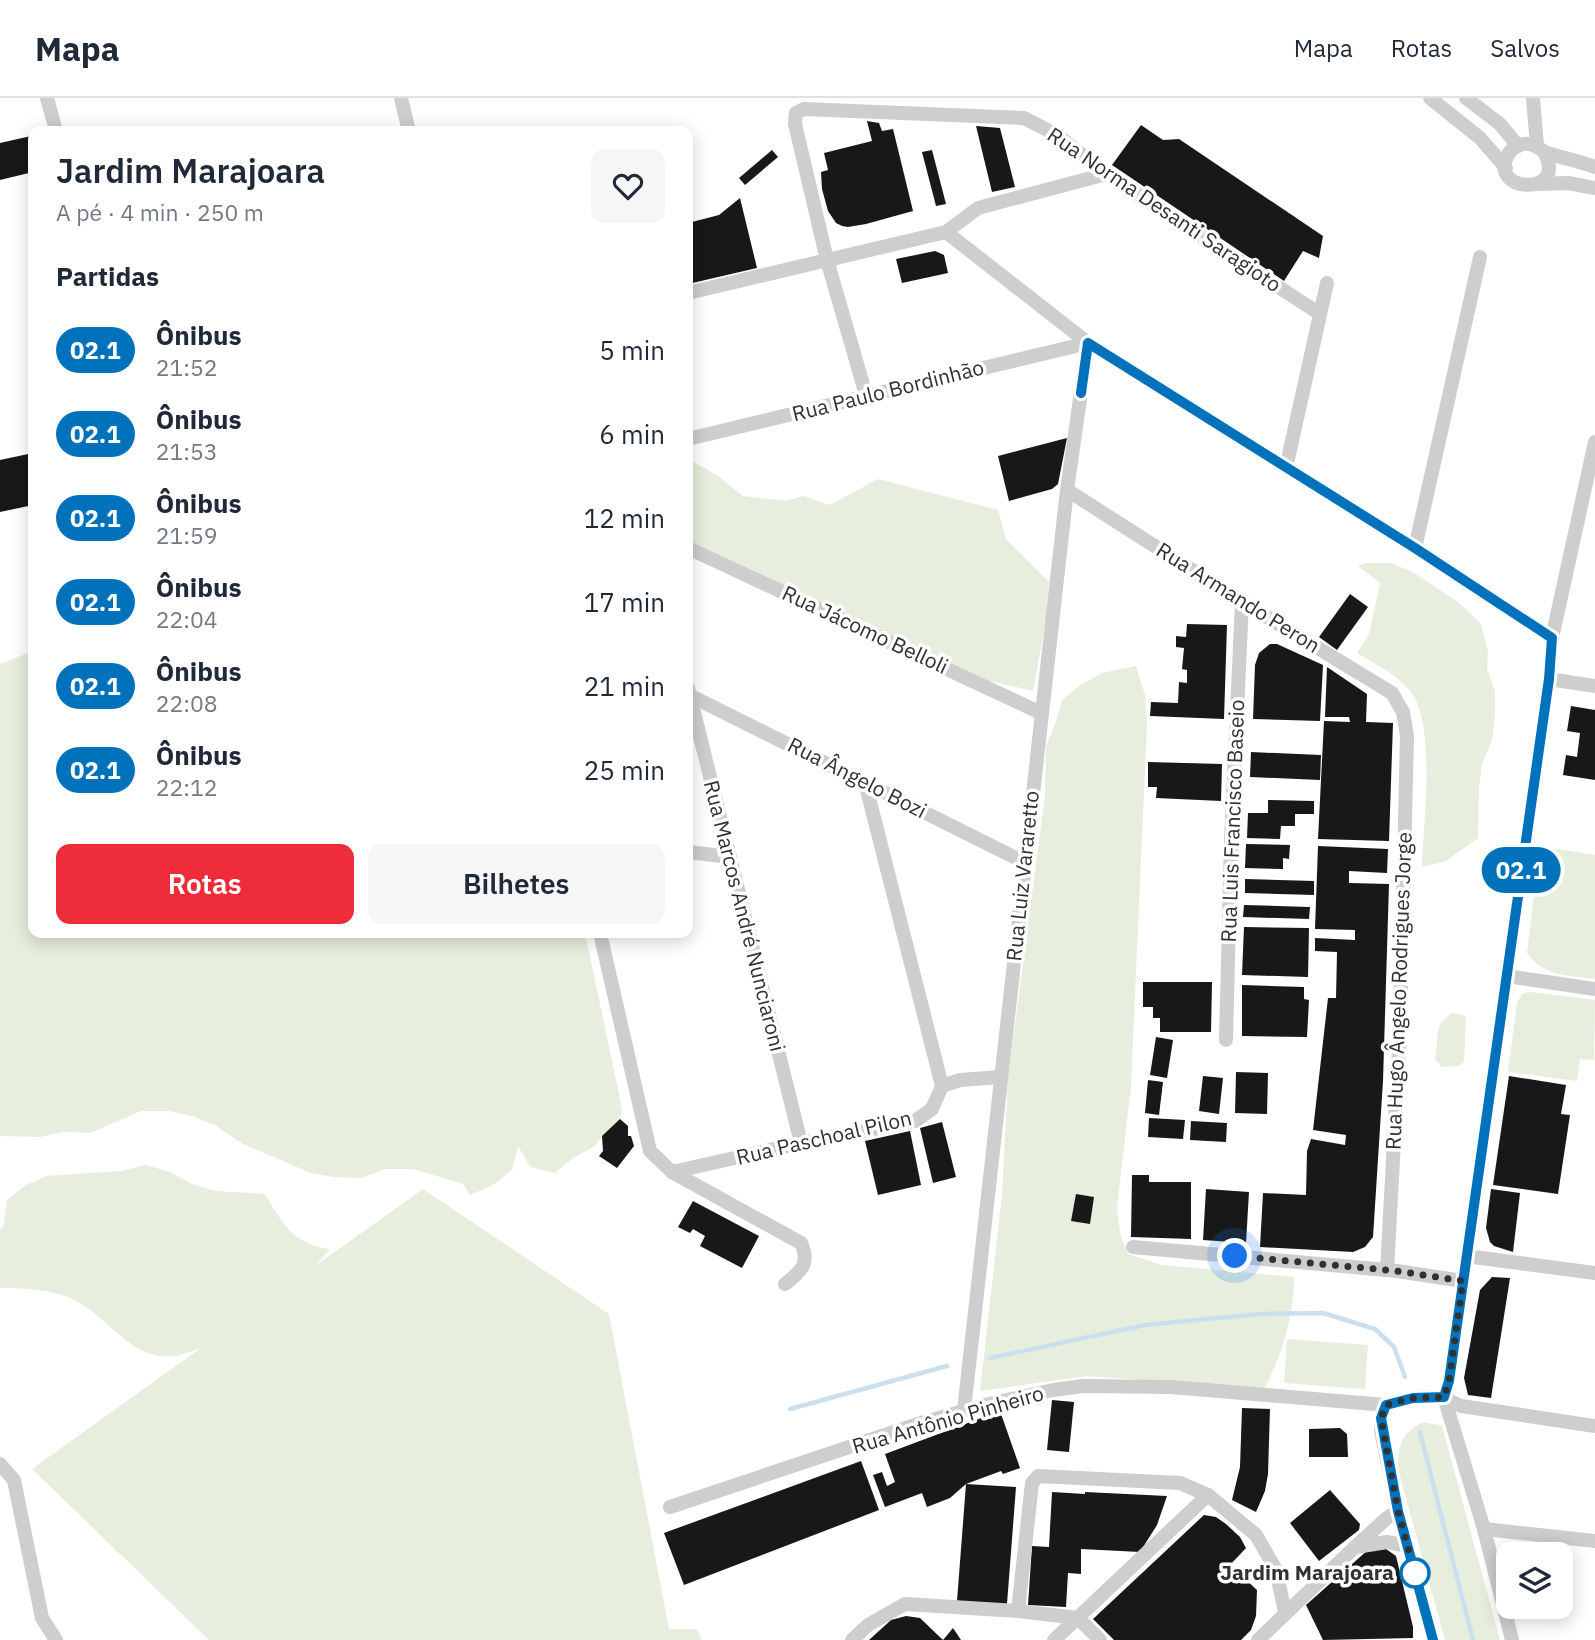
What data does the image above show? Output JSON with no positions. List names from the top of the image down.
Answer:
{
  "streets": {
    "street": [
      "Rua Norma Desanti Saragioto",
      "Rua Paulo Bordinhão",
      "Rua Armando Peron",
      "Rua Jácomo Belloli",
      "Rua Ângelo Bozi",
      "Rua Luis Francisco Baseio",
      "Rua Luiz Vararetto",
      "Rua Marcos André Nunciaroni",
      "Rua Hugo Ângelo Rodrigues Jorge",
      "Rua Paschoal Pilon",
      "Rua Antônio Pinheiro"
    ]
  },
  "crossings": [
    ["Rua Paulo Bordinhão", "Rua Luiz Vararetto"],
    ["Rua Armando Peron", "Rua Luis Francisco Baseio"],
    ["Rua Armando Peron", "Rua Luiz Vararetto"],
    ["Rua Armando Peron", "Rua Hugo Ângelo Rodrigues Jorge"],
    ["Rua Jácomo Belloli", "Rua Luiz Vararetto"],
    ["Rua Ângelo Bozi", "Rua Luiz Vararetto"],
    ["Rua Luiz Vararetto", "Rua Antônio Pinheiro"],
    ["Rua Marcos André Nunciaroni", "Rua Paschoal Pilon"]
  ],
  "places": ["Jardim Marajoara"],
  "lines": ["bus line 02.1"],
  "page": {
    "header": "Mapa",
    "nav": ["Mapa", "Rotas", "Salvos"],
    "on_map": "02.1",
    "heading": [
      ["Jardim Marajoara", "A pé · 4 min · 250 m"],
      "Partidas"
    ],
    "list": [
      {
        "mark": "02.1",
        "name": "Ônibus",
        "note": "21:52",
        "value": "5 min"
      },
      {
        "mark": "02.1",
        "name": "Ônibus",
        "note": "21:53",
        "value": "6 min"
      },
      {
        "mark": "02.1",
        "name": "Ônibus",
        "note": "21:59",
        "value": "12 min"
      },
      {
        "mark": "02.1",
        "name": "Ônibus",
        "note": "22:04",
        "value": "17 min"
      },
      {
        "mark": "02.1",
        "name": "Ônibus",
        "note": "22:08",
        "value": "21 min"
      },
      {
        "mark": "02.1",
        "name": "Ônibus",
        "note": "22:12",
        "value": "25 min"
      }
    ],
    "buttons": ["Rotas", "Bilhetes"]
  }
}
